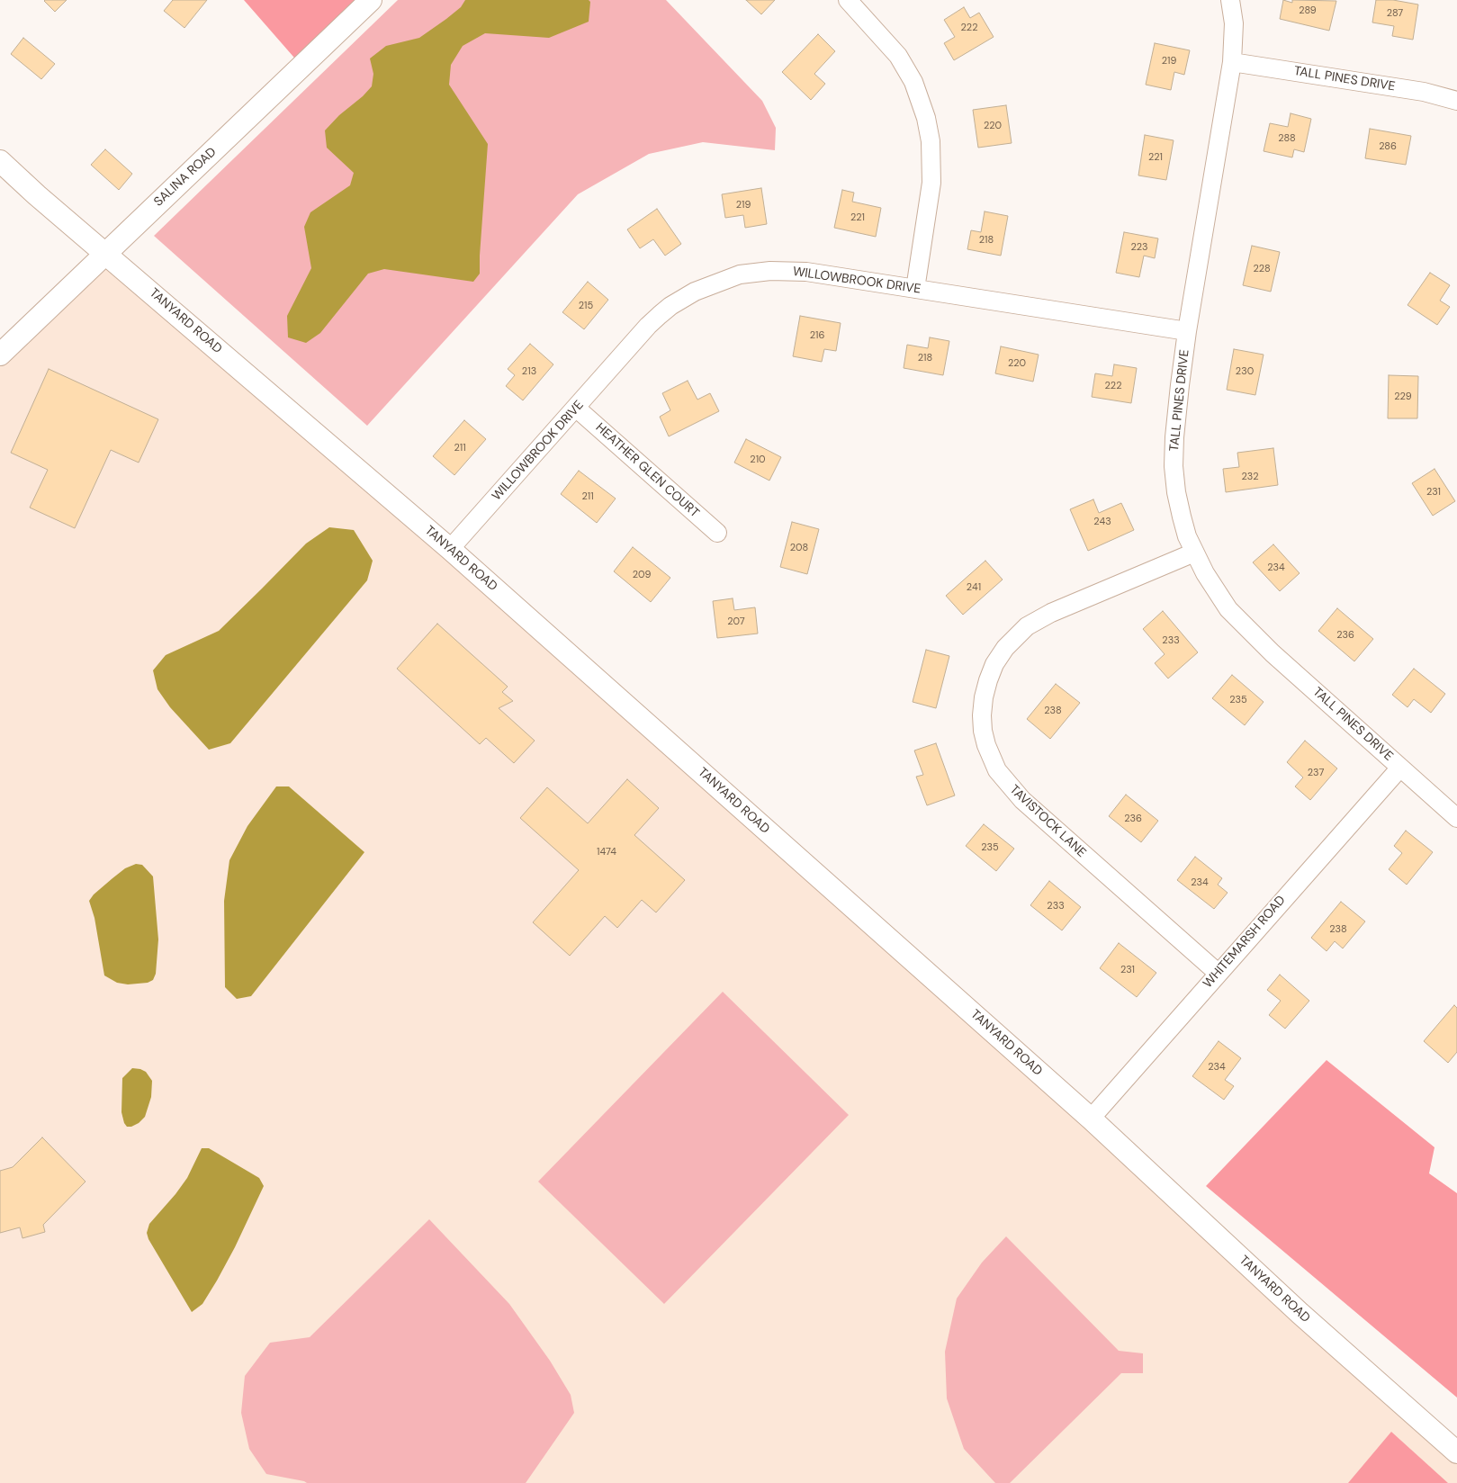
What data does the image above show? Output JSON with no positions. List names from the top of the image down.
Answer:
{
  "streets": {
    "street": [
      "TALL PINES DRIVE",
      "SALINA ROAD",
      "WILLOWBROOK DRIVE",
      "TANYARD ROAD",
      "HEATHER GLEN COURT",
      "TAVISTOCK LANE",
      "WHITEMARSH ROAD"
    ]
  },
  "crossings": [
    ["TALL PINES DRIVE", "WILLOWBROOK DRIVE"],
    ["TALL PINES DRIVE", "TAVISTOCK LANE"],
    ["TALL PINES DRIVE", "WHITEMARSH ROAD"],
    ["SALINA ROAD", "TANYARD ROAD"],
    ["WILLOWBROOK DRIVE", "TANYARD ROAD"],
    ["WILLOWBROOK DRIVE", "HEATHER GLEN COURT"],
    ["TANYARD ROAD", "WHITEMARSH ROAD"],
    ["TAVISTOCK LANE", "WHITEMARSH ROAD"]
  ],
  "house_numbers": [
    "289",
    "287",
    "222",
    "219",
    "220",
    "288",
    "286",
    "221",
    "219",
    "221",
    "218",
    "223",
    "228",
    "215",
    "216",
    "218",
    "220",
    "213",
    "230",
    "222",
    "229",
    "211",
    "210",
    "232",
    "231",
    "211",
    "243",
    "208",
    "234",
    "209",
    "241",
    "207",
    "236",
    "233",
    "235",
    "238",
    "237",
    "236",
    "235",
    "1474",
    "234",
    "233",
    "238",
    "231",
    "234"
  ]
}
